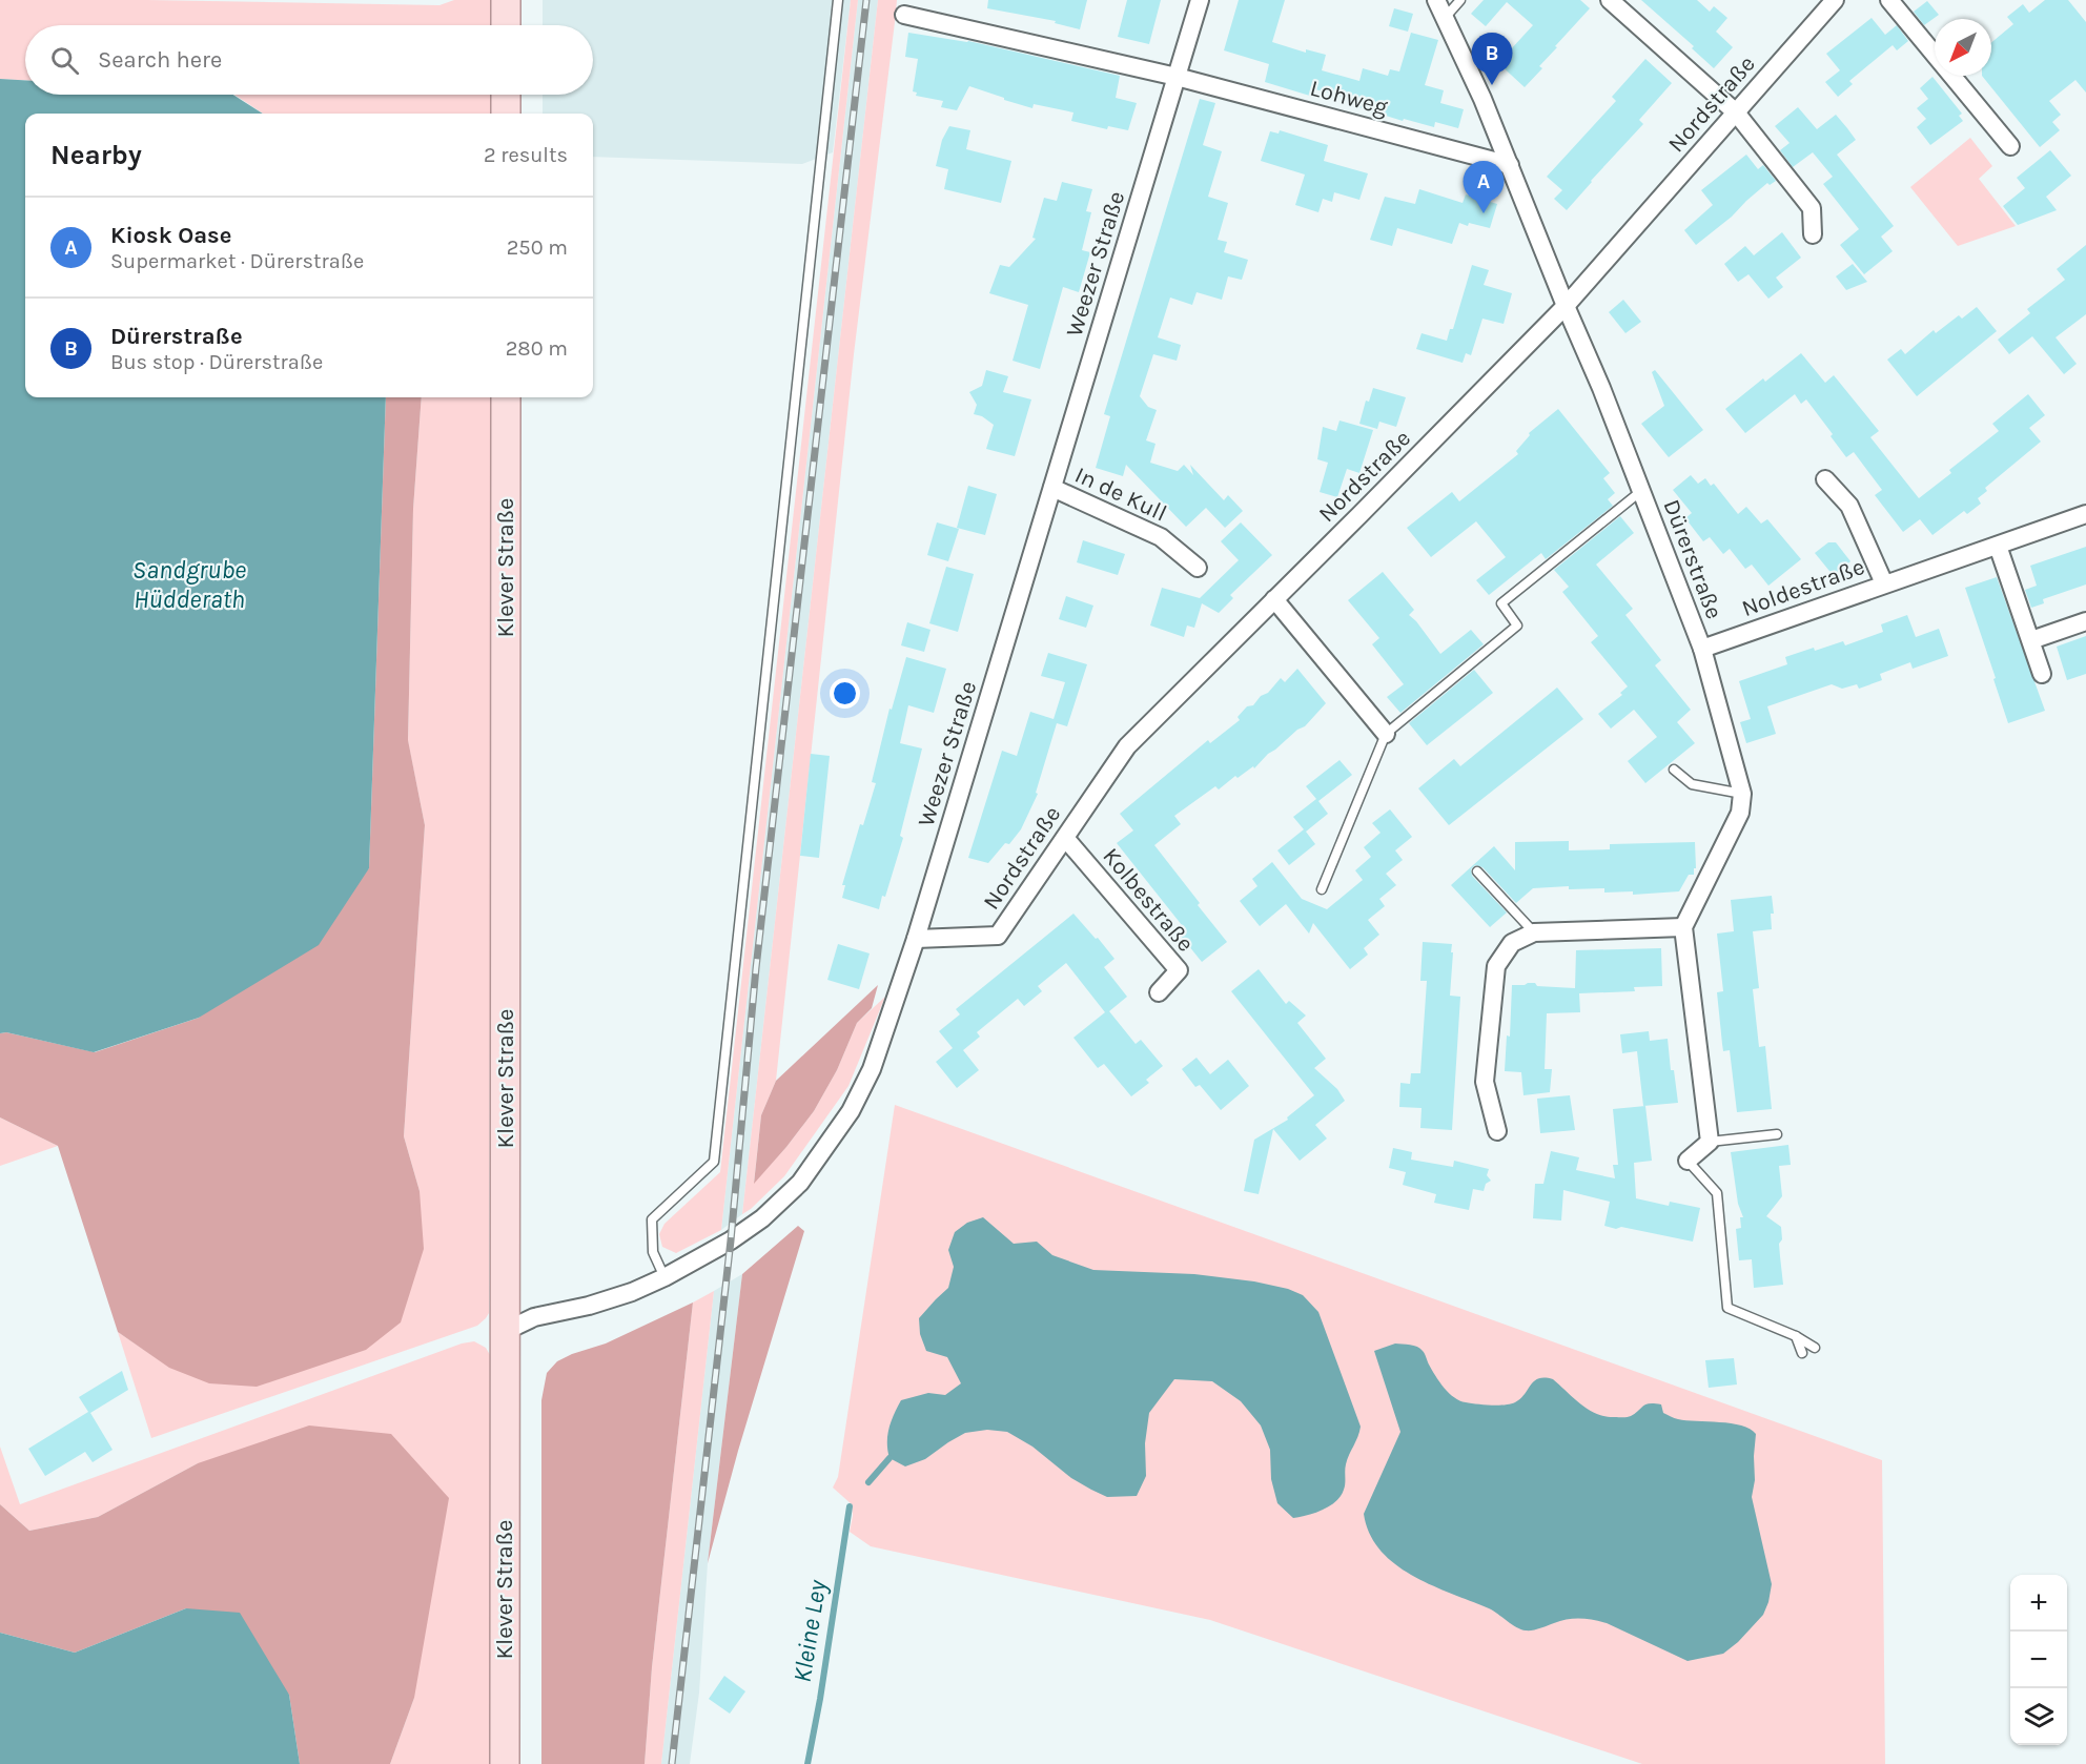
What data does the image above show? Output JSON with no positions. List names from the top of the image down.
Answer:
{
  "streets": {
    "main road": ["Klever Straße"],
    "street": [
      "Lohweg",
      "Nordstraße",
      "Weezer Straße",
      "In de Kull",
      "Dürerstraße",
      "Noldestraße",
      "Kolbestraße"
    ]
  },
  "crossings": [
    ["Lohweg", "Weezer Straße"],
    ["Lohweg", "Dürerstraße"],
    ["Nordstraße", "Weezer Straße"],
    ["Nordstraße", "Dürerstraße"],
    ["Nordstraße", "Kolbestraße"],
    ["Weezer Straße", "In de Kull"],
    ["Weezer Straße", "Klever Straße"],
    ["Dürerstraße", "Noldestraße"]
  ],
  "water": ["Sandgrube Hüdderath", "Kleine Ley"],
  "north": "bottom left",
  "page": {
    "search": "Search here",
    "pins": ["B", "A"],
    "heading": ["Nearby", "2 results"],
    "list": [
      {
        "mark": "A",
        "name": "Kiosk Oase",
        "note": "Supermarket · Dürerstraße",
        "value": "250 m"
      },
      {
        "mark": "B",
        "name": "Dürerstraße",
        "note": "Bus stop · Dürerstraße",
        "value": "280 m"
      }
    ],
    "map_buttons": ["+", "−"]
  }
}
